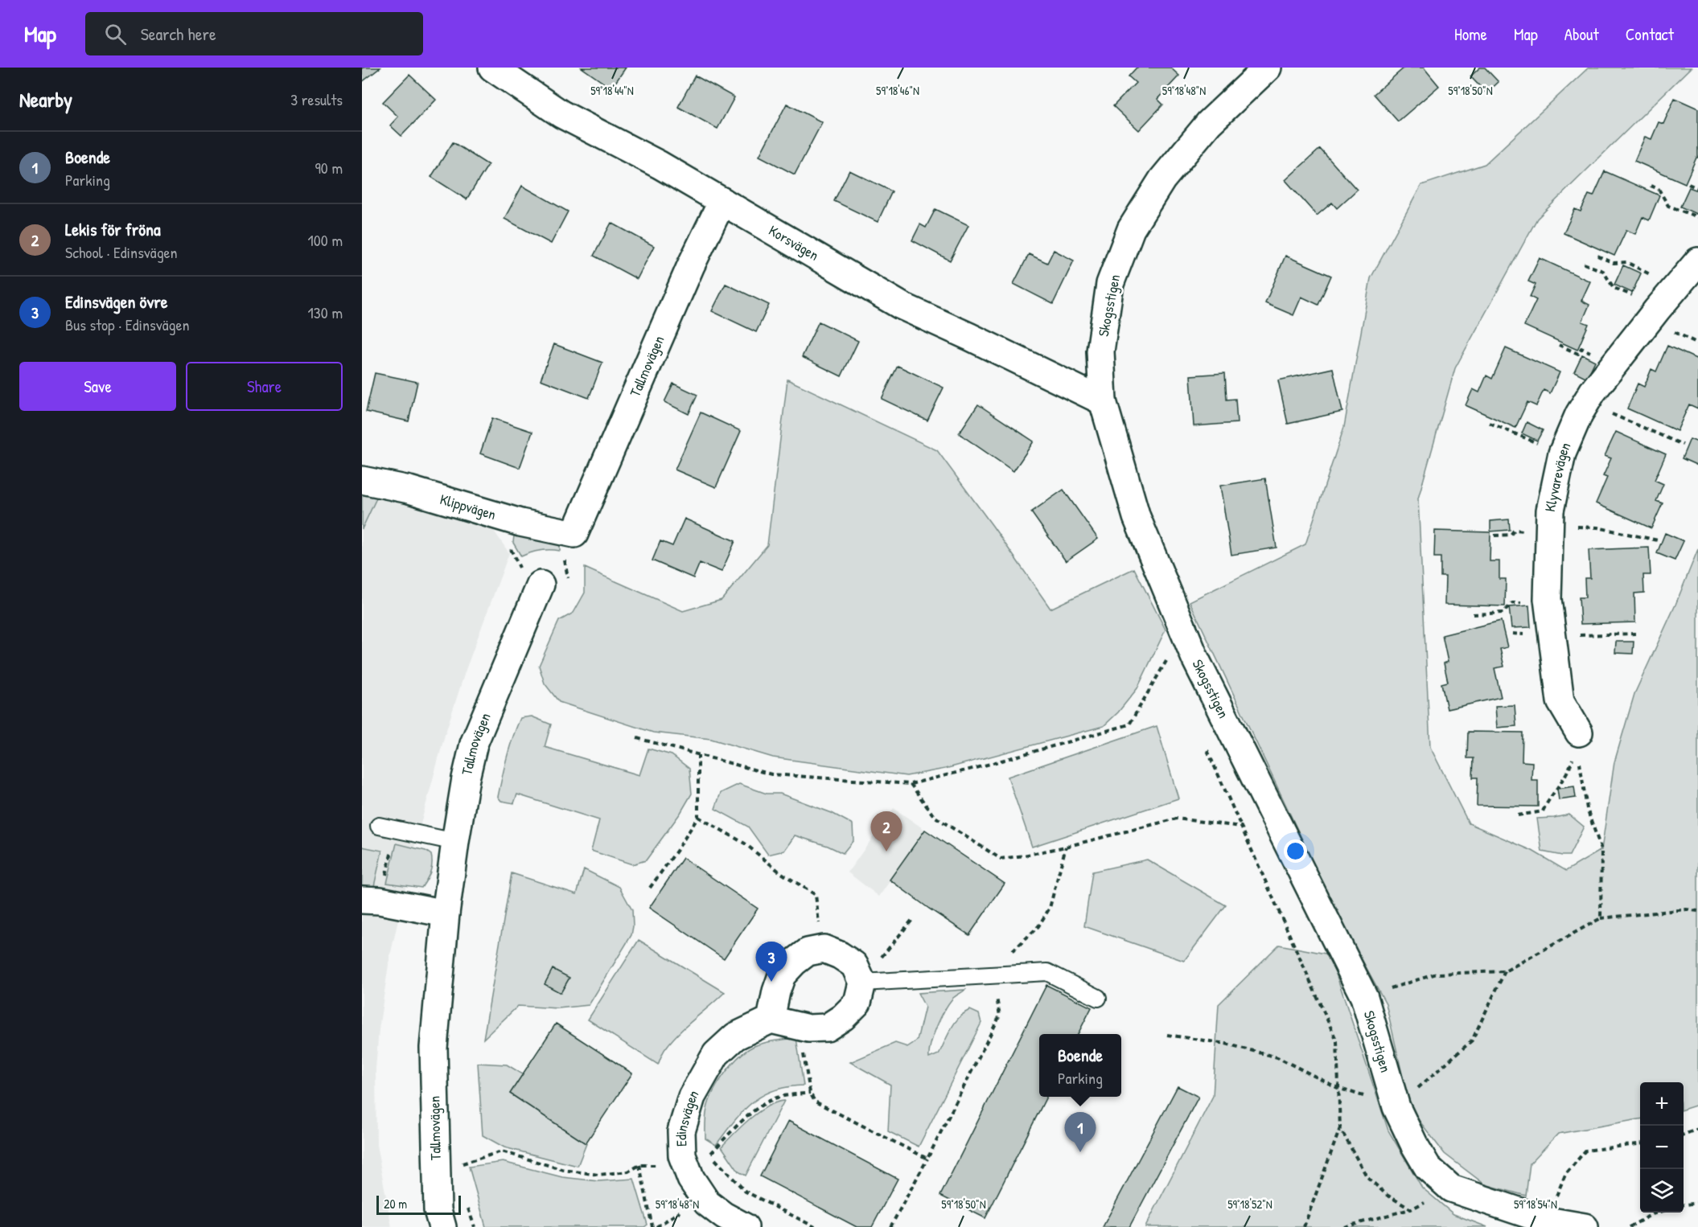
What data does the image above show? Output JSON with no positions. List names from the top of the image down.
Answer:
{
  "streets": {
    "street": [
      "Korsvägen",
      "Skogsstigen",
      "Tallmovägen",
      "Klyvarevägen",
      "Klippvägen",
      "Edinsvägen"
    ]
  },
  "crossings": [
    ["Korsvägen", "Skogsstigen"],
    ["Korsvägen", "Tallmovägen"],
    ["Tallmovägen", "Klippvägen"]
  ],
  "scale_bar": "20 m",
  "page": {
    "header": "Map",
    "search": "Search here",
    "nav": [
      "Home",
      "Map",
      "About",
      "Contact"
    ],
    "heading": ["Nearby", "3 results"],
    "list": [
      {
        "mark": "1",
        "name": "Boende",
        "note": "Parking",
        "value": "90 m"
      },
      {
        "mark": "2",
        "name": "Lekis för fröna",
        "note": "School · Edinsvägen",
        "value": "100 m"
      },
      {
        "mark": "3",
        "name": "Edinsvägen övre",
        "note": "Bus stop · Edinsvägen",
        "value": "130 m"
      }
    ],
    "buttons": ["Save", "Share"],
    "pins": ["2", "3", "1"],
    "popup": ["Boende", "Parking"],
    "map_buttons": ["+", "−"],
    "scale": "20 m"
  },
  "coordinates": [
    "59°18'44\"N",
    "59°18'46\"N",
    "59°18'48\"N",
    "59°18'50\"N",
    "59°18'52\"N",
    "59°18'54\"N"
  ]
}
